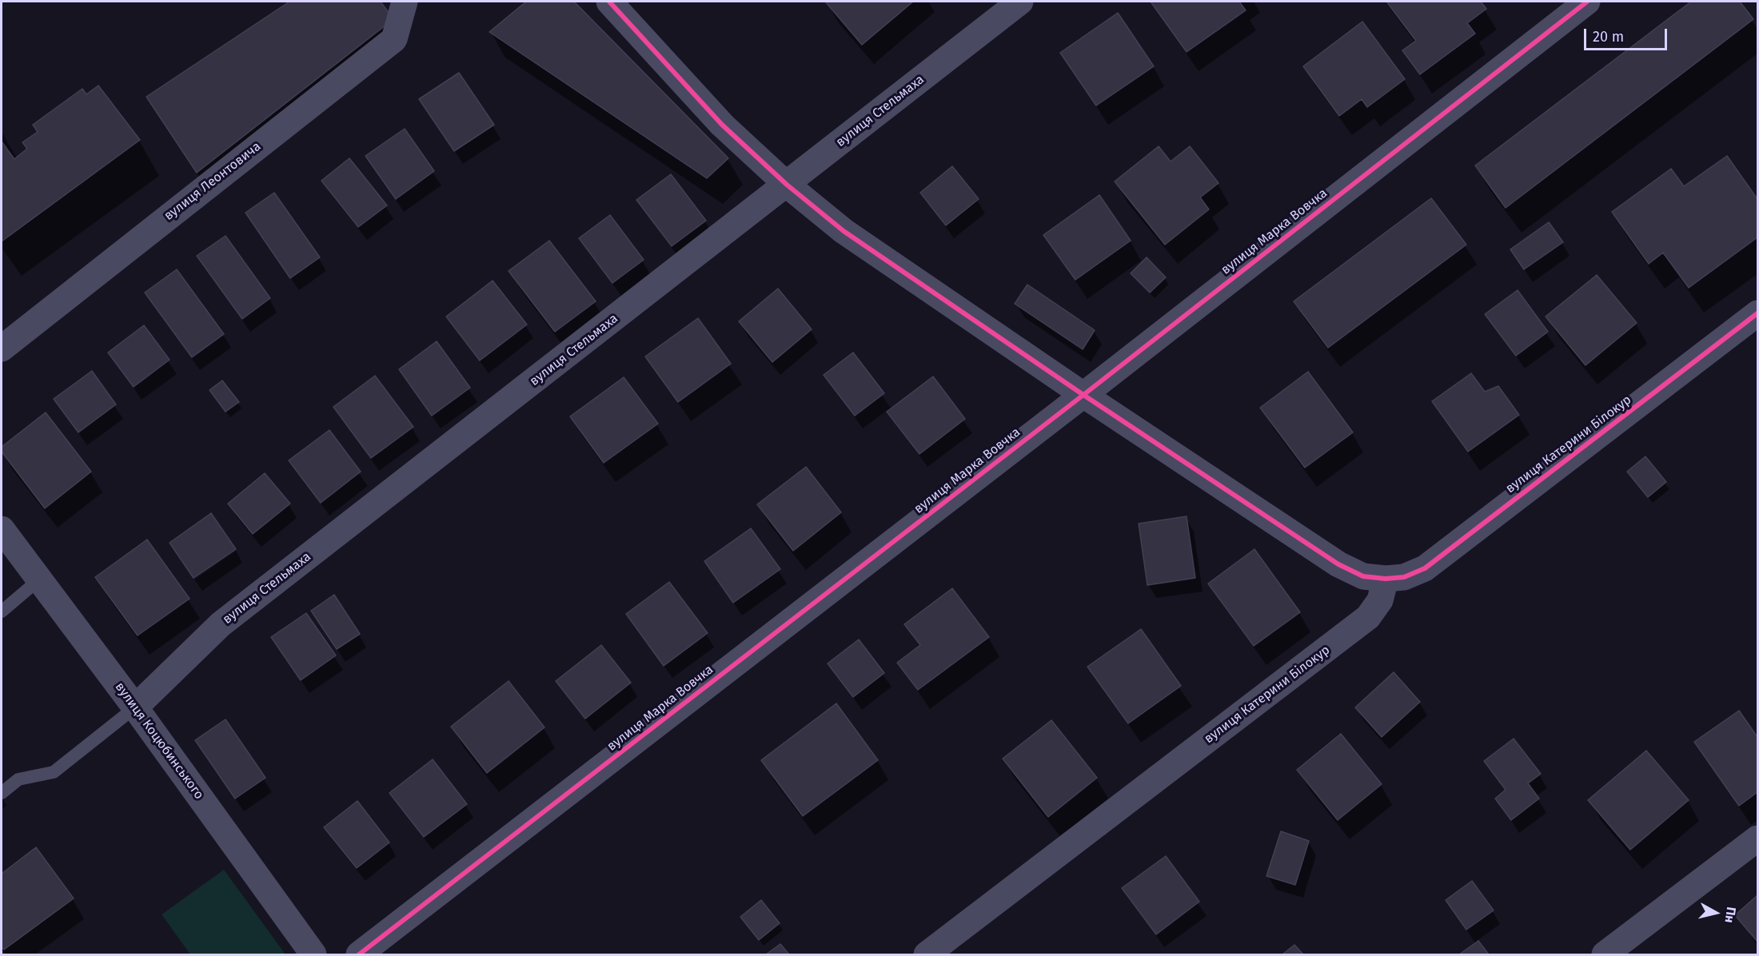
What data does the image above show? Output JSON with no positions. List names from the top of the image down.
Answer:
{
  "streets": {
    "street": [
      "вулиця Стельмаха",
      "вулиця Леонтовича",
      "вулиця Марка Вовчка",
      "вулиця Катерини Білокур",
      "вулиця Коцюбинського"
    ]
  },
  "crossings": [
    ["вулиця Стельмаха", "вулиця Коцюбинського"]
  ],
  "scale_bar": "20 m",
  "north": "right"
}
